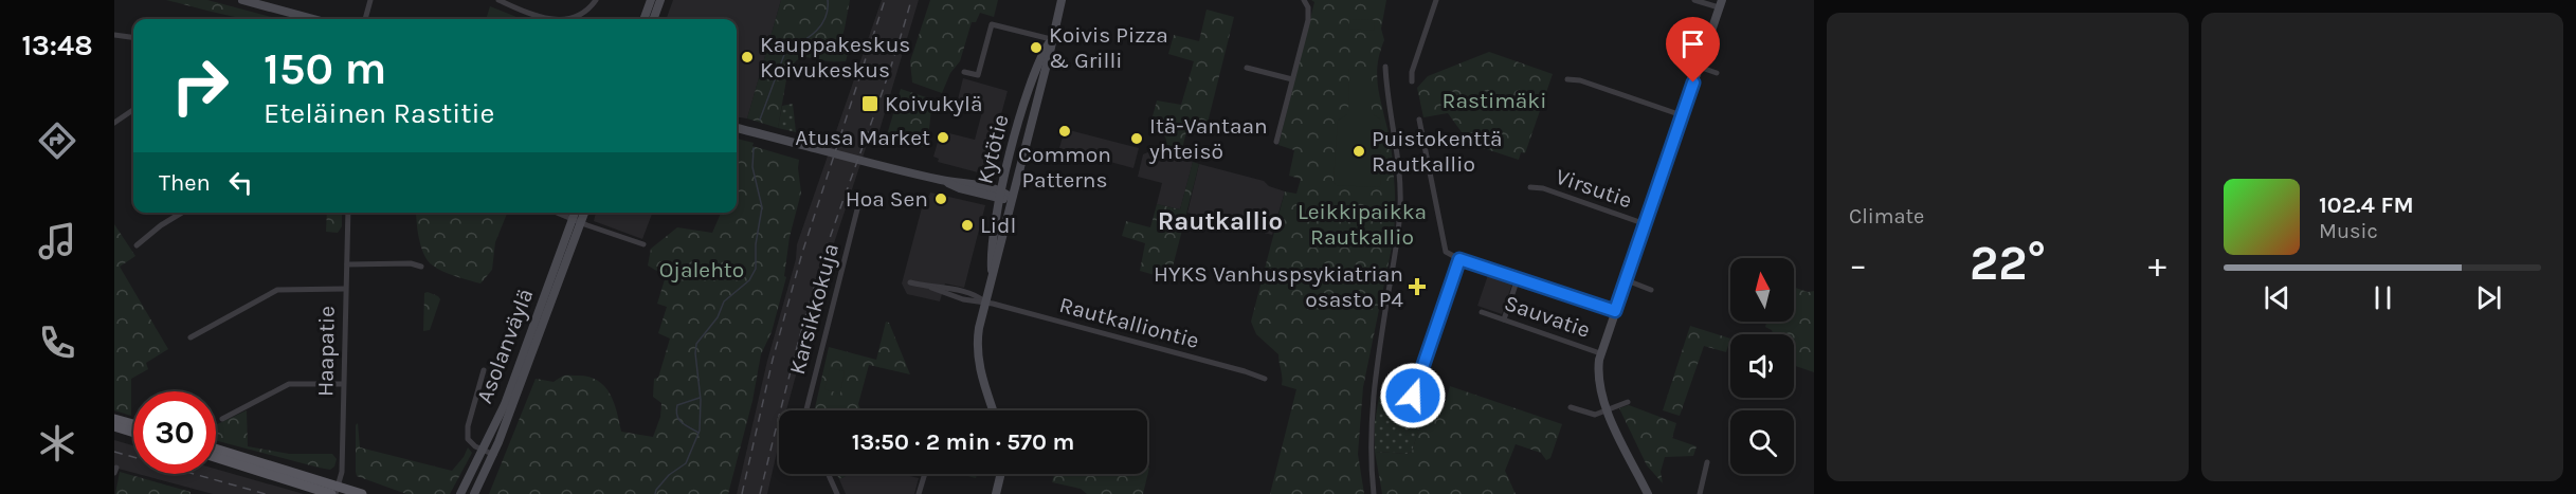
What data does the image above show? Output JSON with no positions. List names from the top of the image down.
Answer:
{
  "streets": {
    "street": [
      "Kytötie",
      "Virsutie",
      "Karsikkokuja",
      "Sauvatie",
      "Rautkalliontie",
      "Asolanväylä",
      "Haapatie"
    ]
  },
  "crossings": [
    ["Kytötie", "Rautkalliontie"]
  ],
  "districts": ["Rautkallio"],
  "parks": ["Rastimäki", "Leikkipaikka Rautkallio", "Ojalehto"],
  "places": {
    "other": [
      "Koivis Pizza & Grilli",
      "Kauppakeskus Koivukeskus",
      "Common Patterns",
      "Atusa Market",
      "Itä-Vantaan yhteisö",
      "Puistokenttä Rautkallio",
      "Hoa Sen",
      "Lidl"
    ],
    "transit": ["Koivukylä"],
    "health": ["HYKS Vanhuspsykiatrian osasto P4"]
  },
  "north": "top",
  "page": {
    "tabs": "13:48",
    "tile": "Climate",
    "turn": ["150 m", "Eteläinen Rastitie"],
    "then": "Then",
    "song": ["102.4 FM", "Music"],
    "heat": ["−", "22°", "+"],
    "limit": "30",
    "trip": "13:50 · 2 min · 570 m"
  }
}
